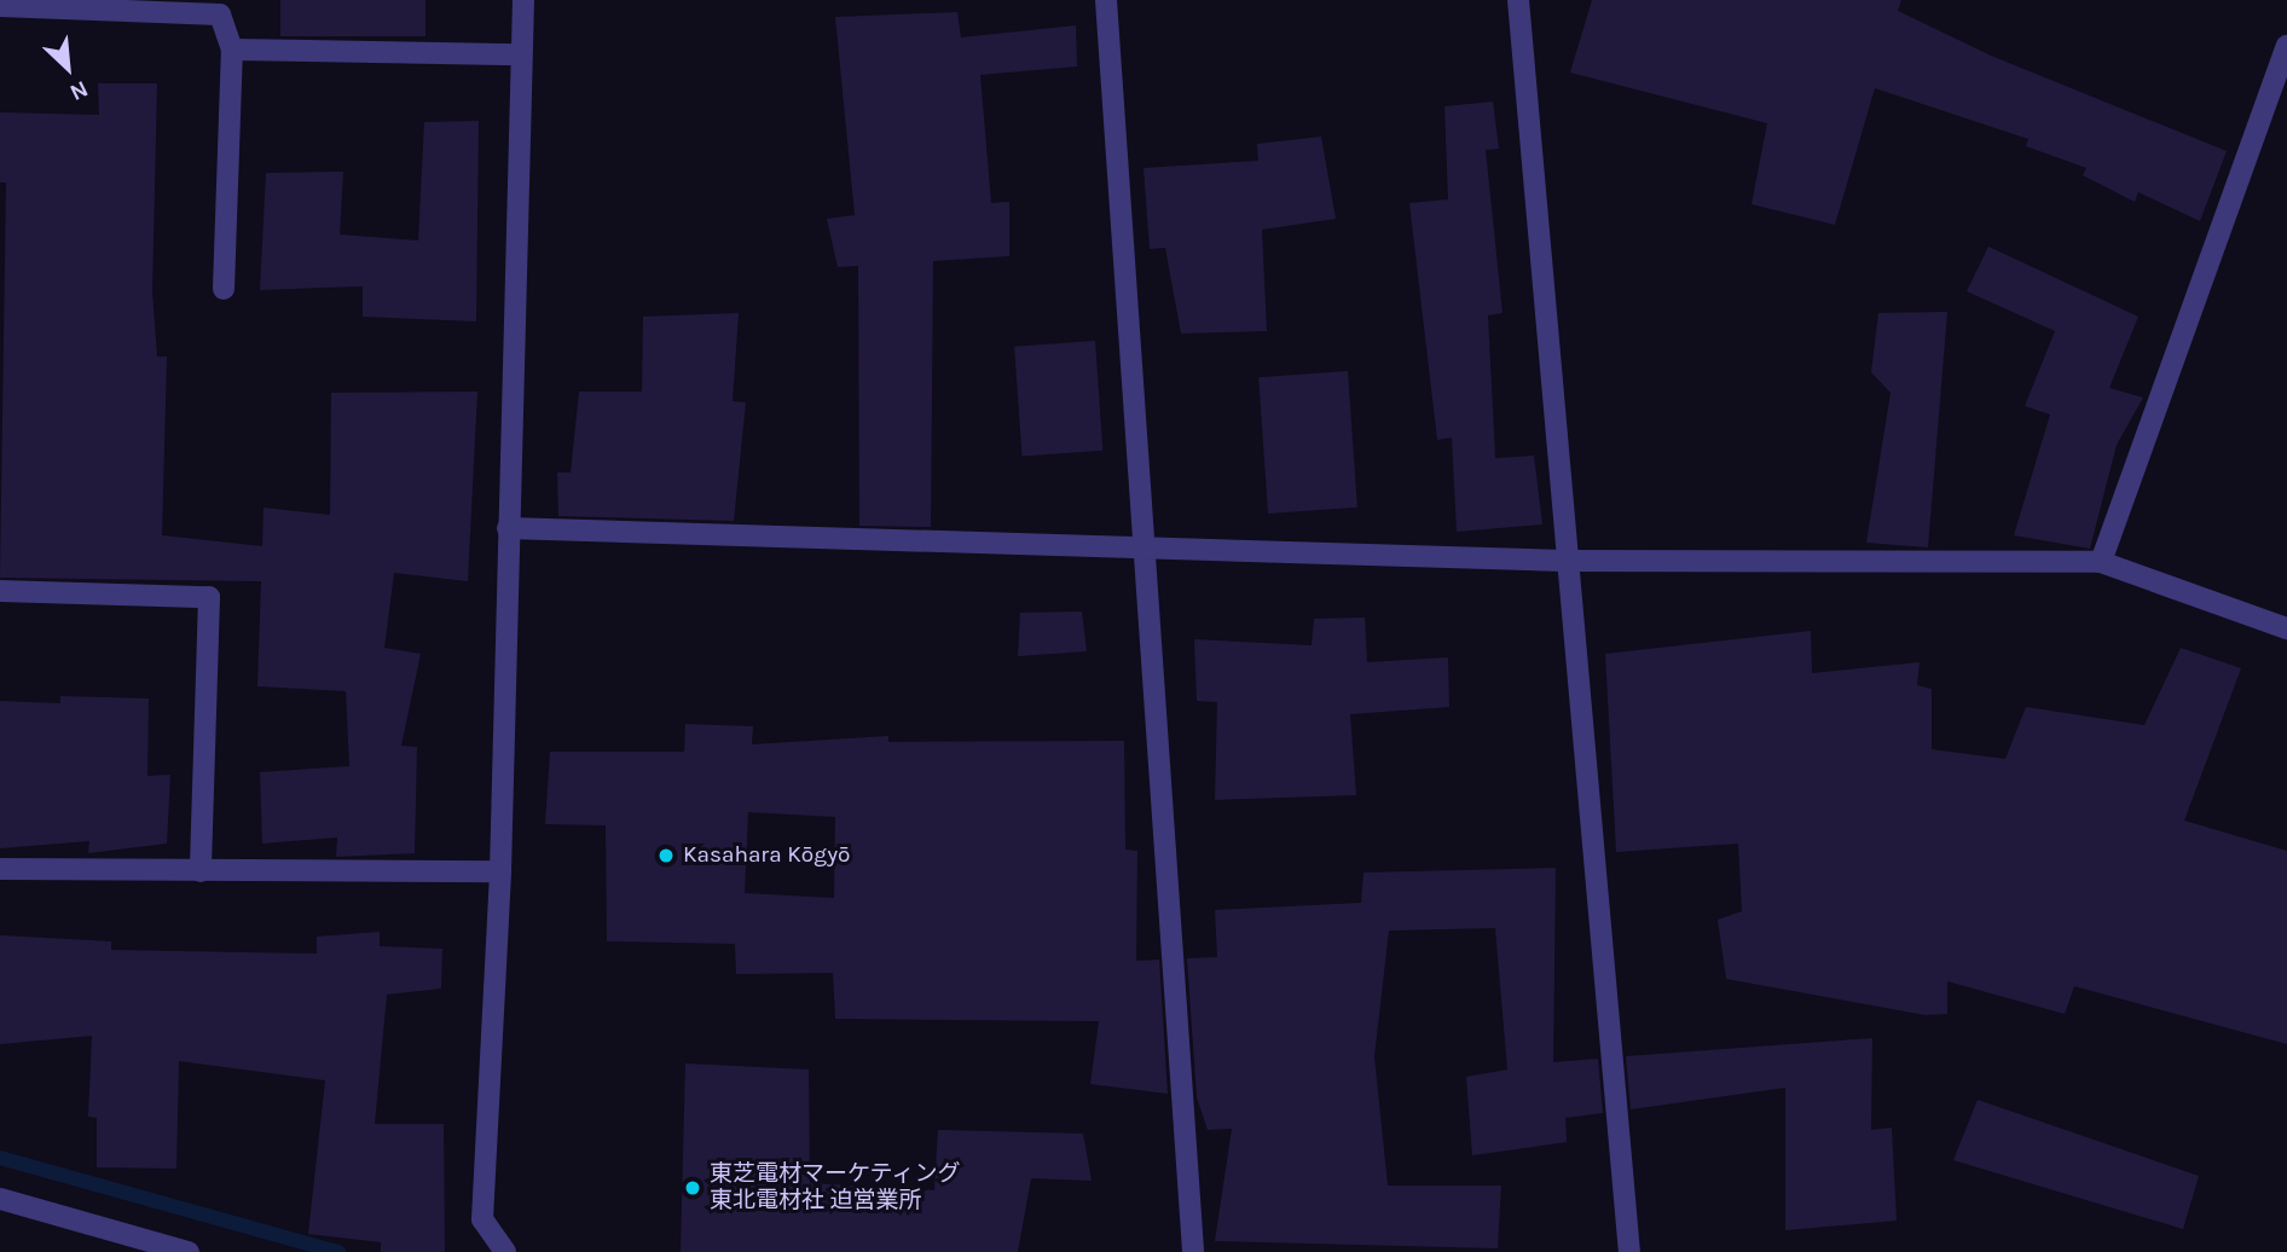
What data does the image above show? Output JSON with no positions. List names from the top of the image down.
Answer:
{
  "places": ["Kasahara Kōgyō", "東芝電材マーケティング 東北電材社 迫営業所"],
  "north": "bottom right"
}
